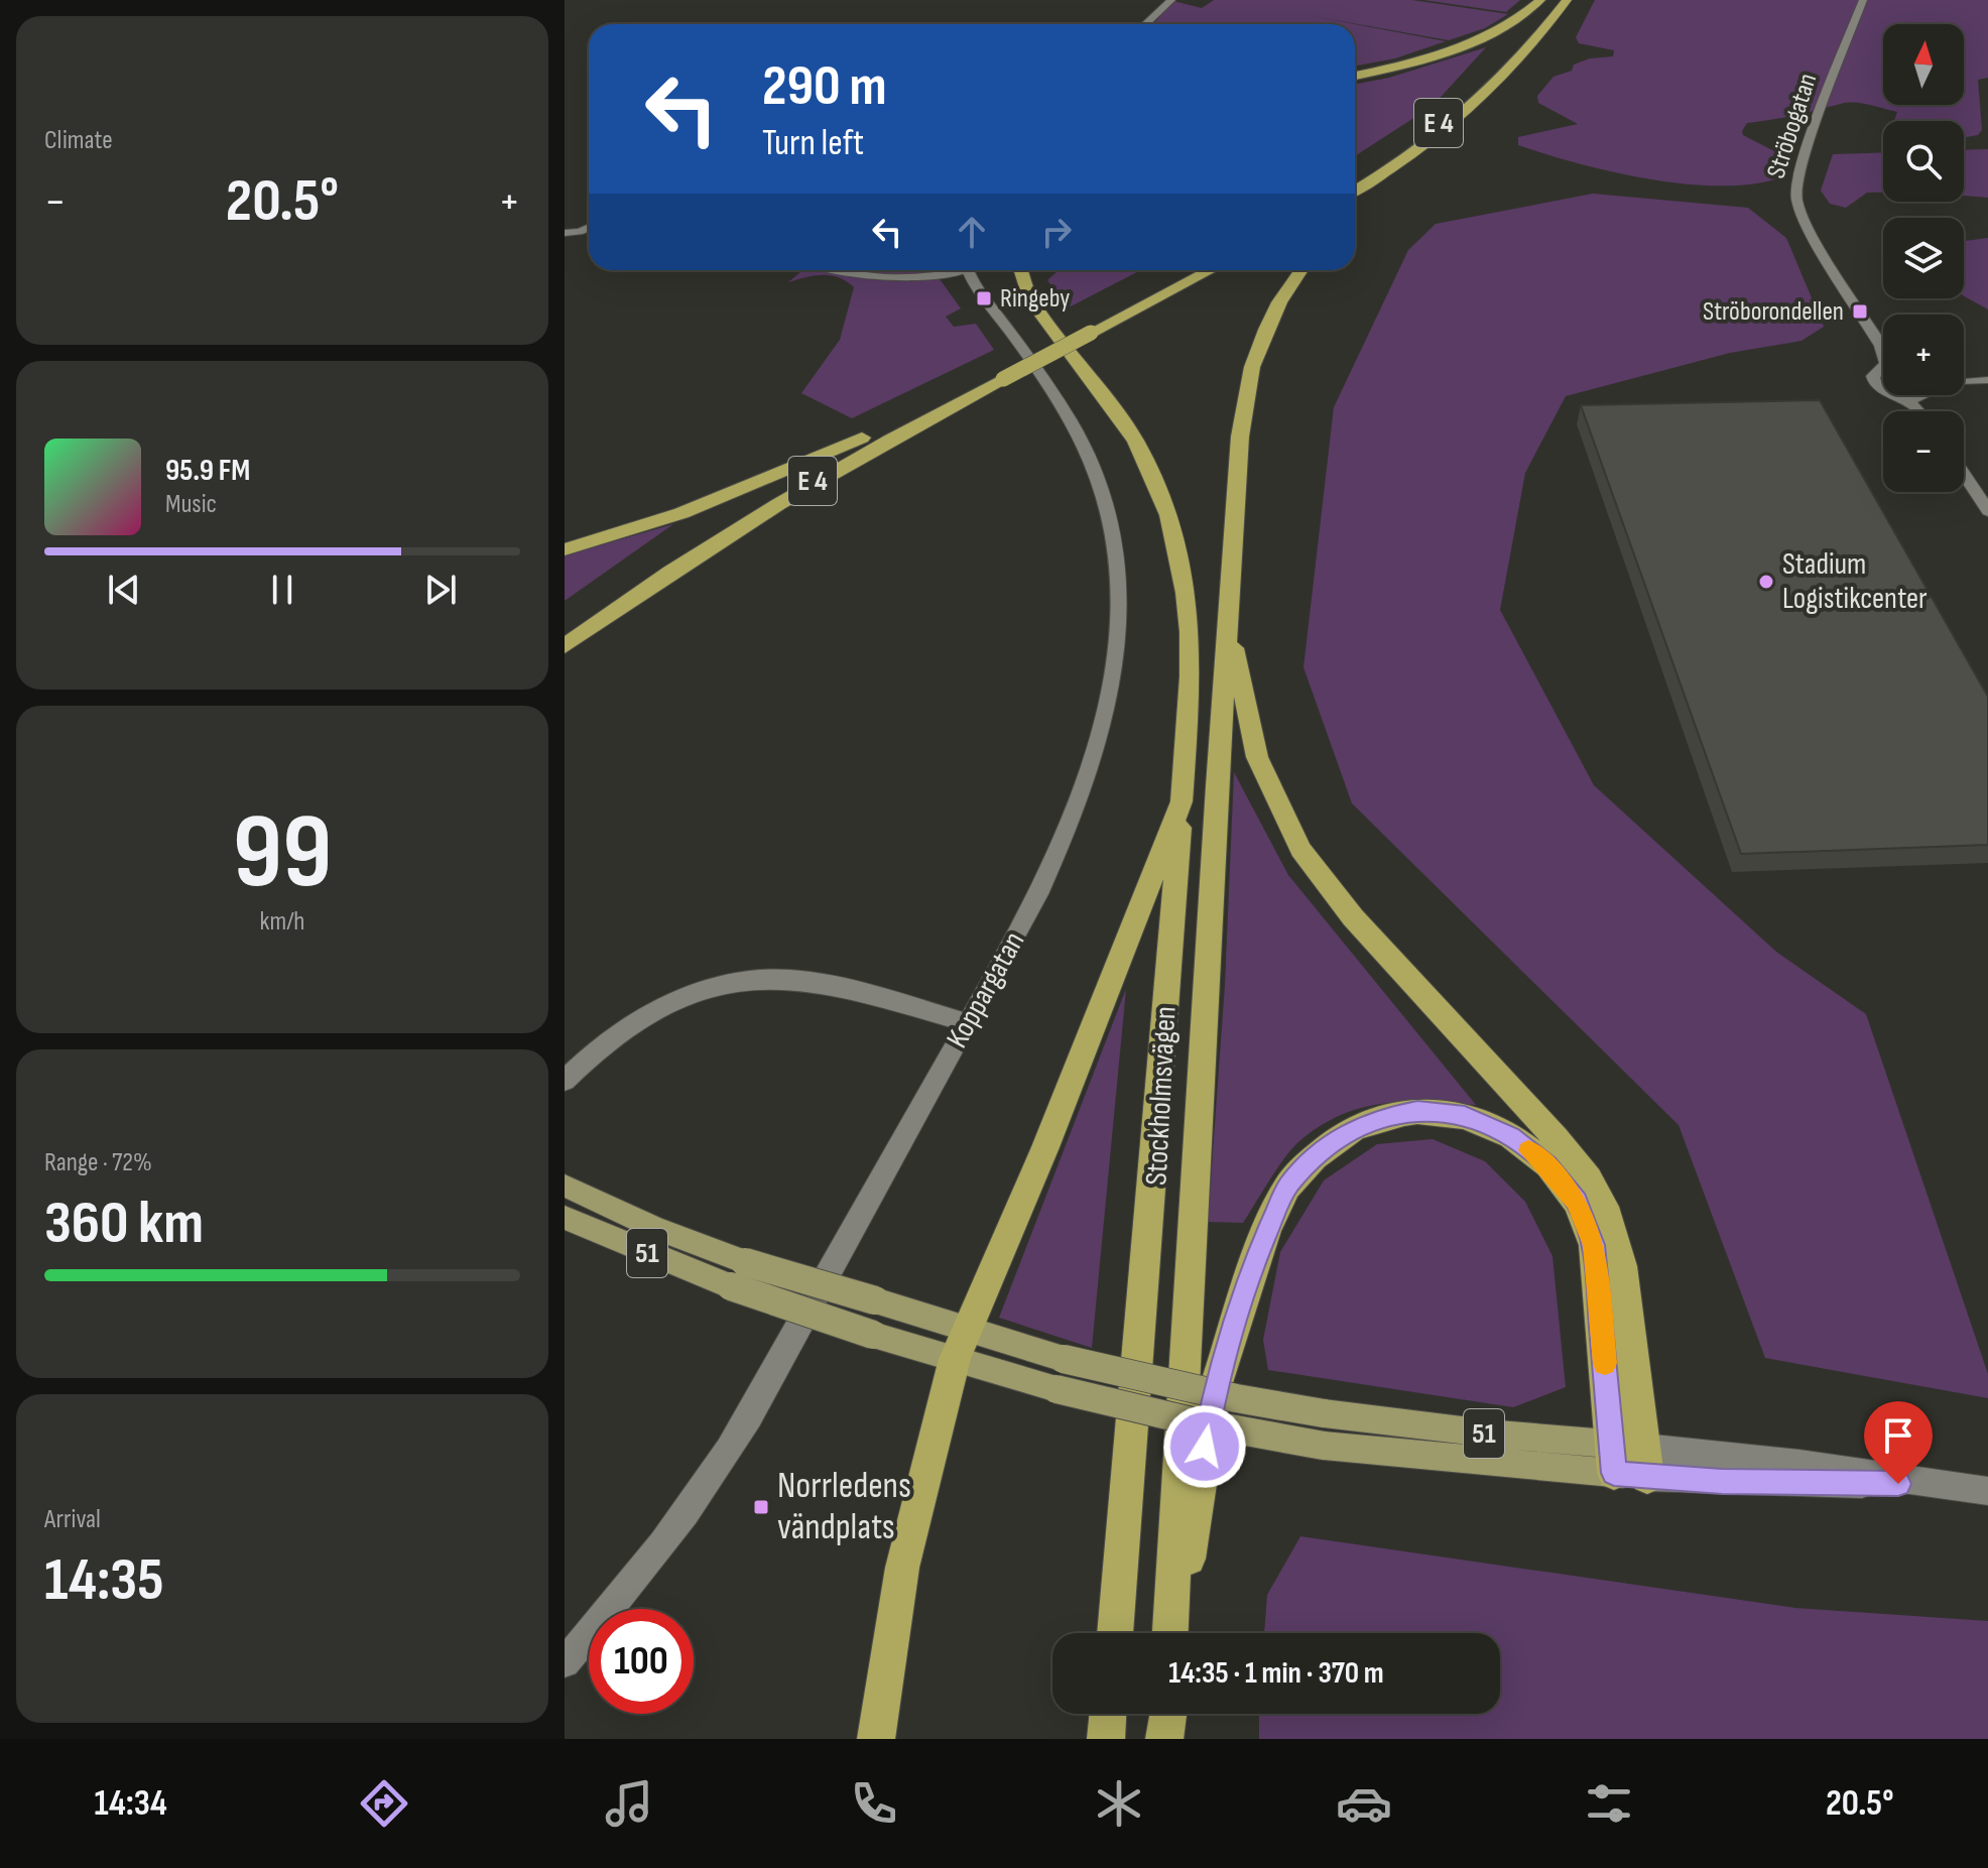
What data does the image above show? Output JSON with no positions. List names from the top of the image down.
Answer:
{
  "streets": {
    "highway": ["E 4", "Stockholmsvägen"],
    "main road": ["51"],
    "street": ["Ströbogatan", "Koppargatan"]
  },
  "places": {
    "transit": ["Ringeby", "Ströborondellen", "Norrledens vändplats"],
    "other": ["Stadium Logistikcenter"]
  },
  "north": "top",
  "page": {
    "tile": [
      "Climate",
      ["99", "km/h"],
      ["Range · 72%", "360 km"],
      ["Arrival", "14:35"]
    ],
    "map_buttons": ["+", "−"],
    "turn": ["290 m", "Turn left"],
    "heat": ["−", "20.5°", "+"],
    "song": ["95.9 FM", "Music"],
    "limit": "100",
    "trip": "14:35 · 1 min · 370 m",
    "tabs": ["14:34", "20.5°"]
  }
}
